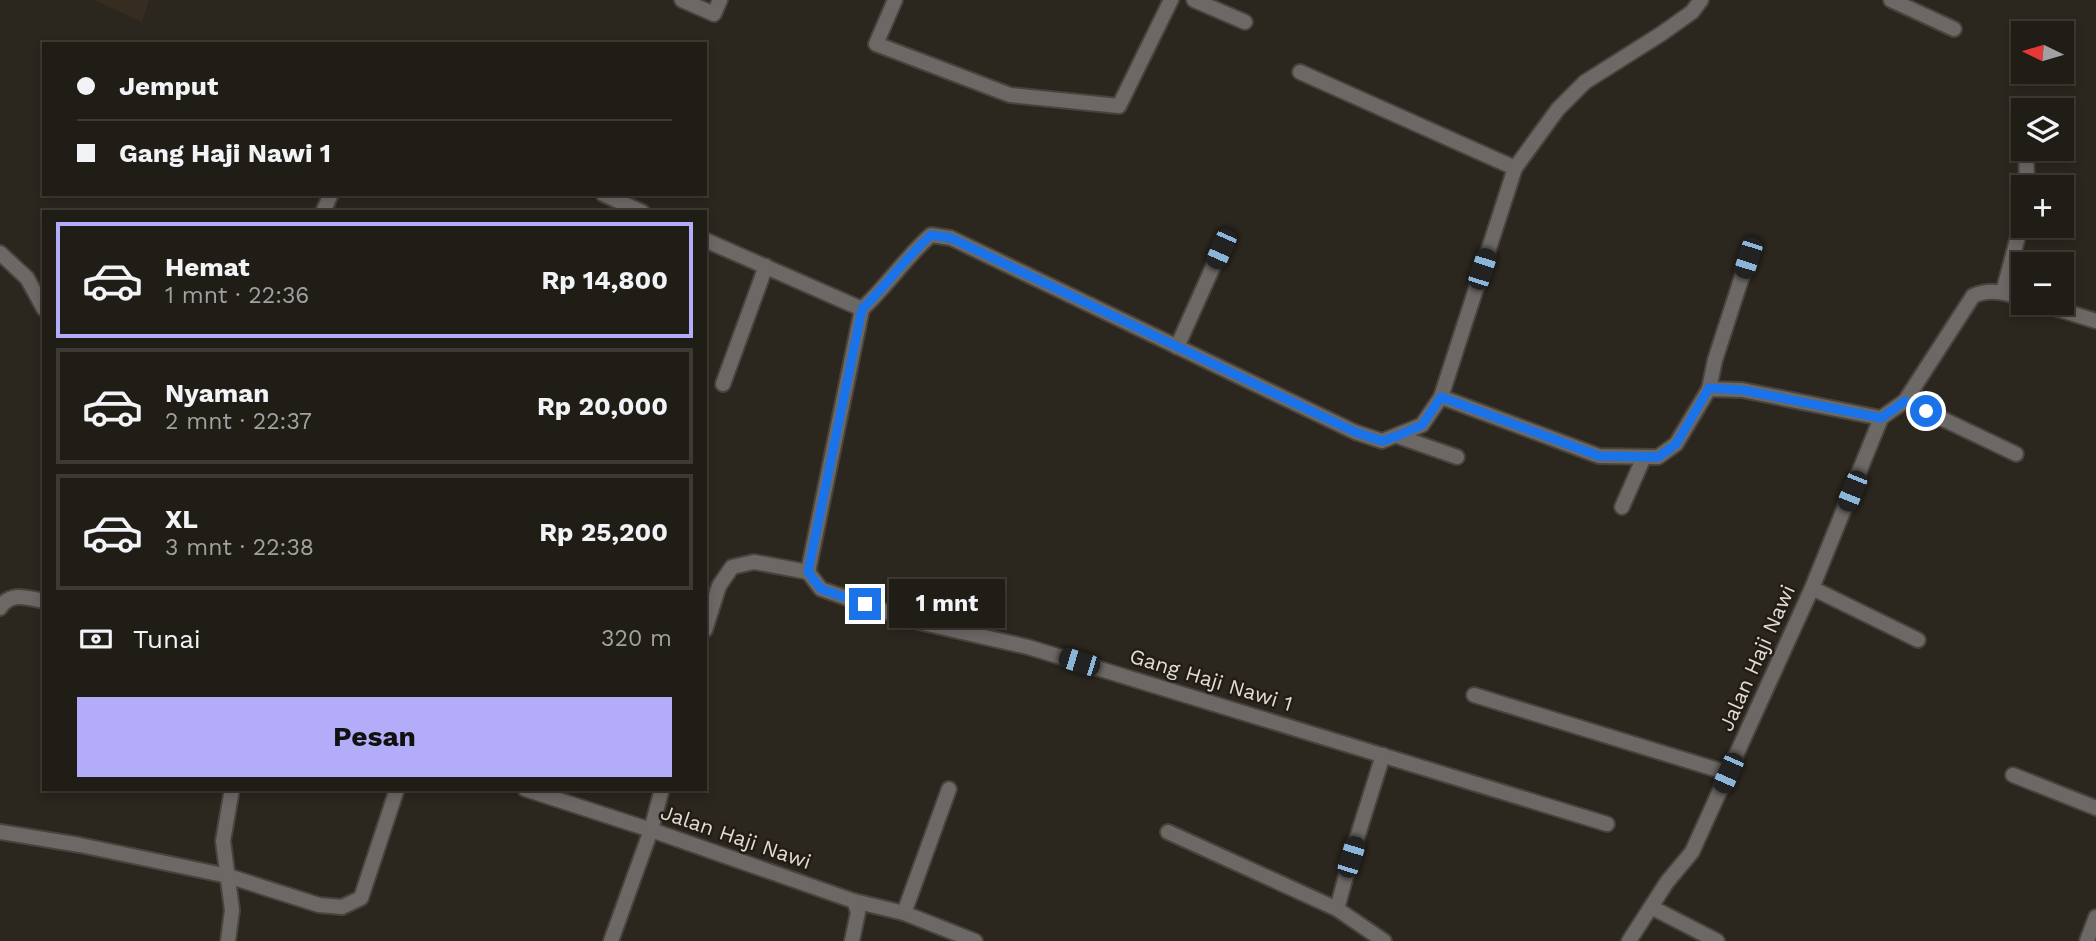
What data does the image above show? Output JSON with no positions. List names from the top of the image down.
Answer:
{
  "streets": {
    "street": ["Jalan Haji Nawi", "Gang Haji Nawi 1"]
  },
  "north": "left",
  "page": {
    "map_buttons": ["+", "−"],
    "banner": ["Jemput", "Gang Haji Nawi 1"],
    "list": [
      {
        "name": "Hemat",
        "note": "1 mnt · 22:36",
        "value": "Rp 14,800"
      },
      {
        "name": "Nyaman",
        "note": "2 mnt · 22:37",
        "value": "Rp 20,000"
      },
      {
        "name": "XL",
        "note": "3 mnt · 22:38",
        "value": "Rp 25,200"
      }
    ],
    "bubble": "1 mnt",
    "pay": ["Tunai", "320 m"],
    "buttons": "Pesan"
  }
}
